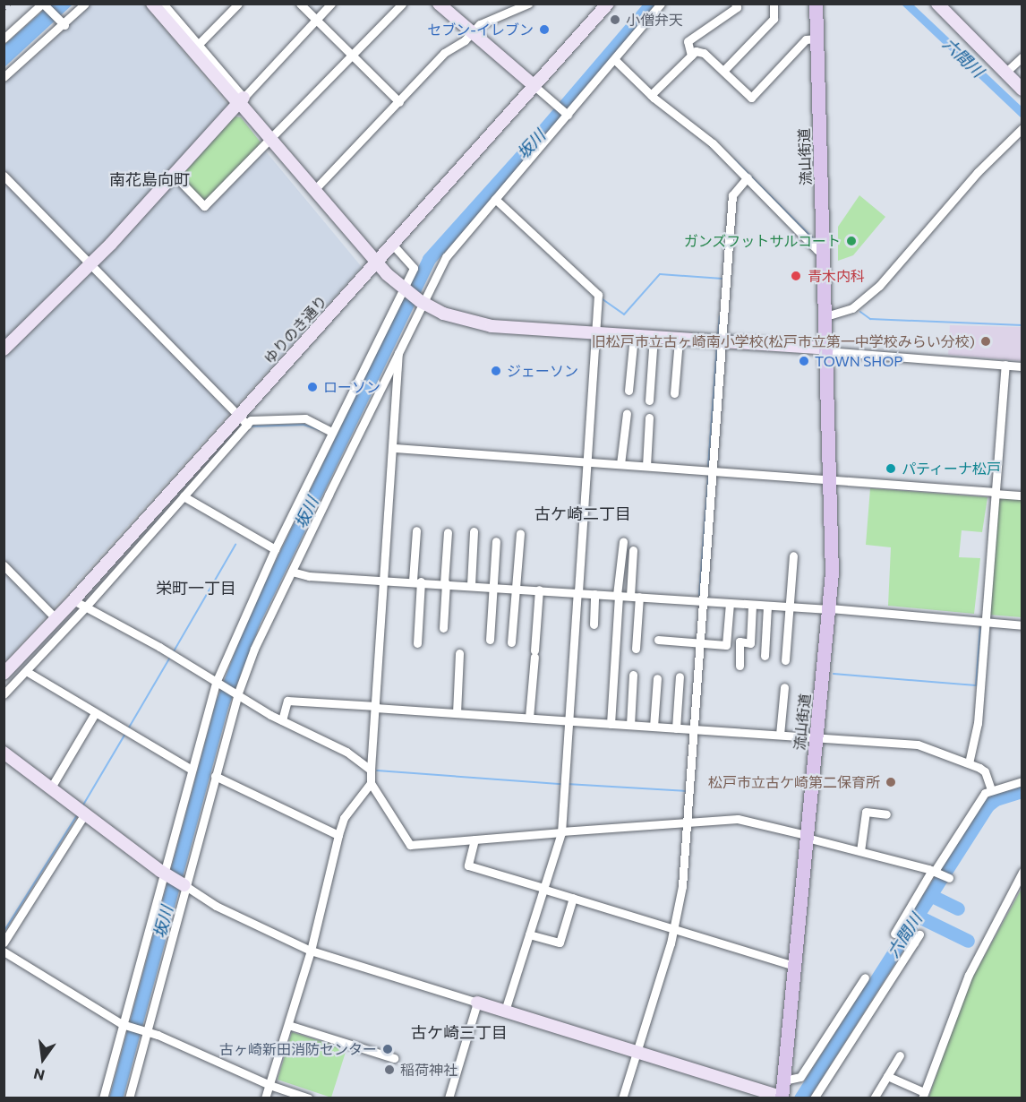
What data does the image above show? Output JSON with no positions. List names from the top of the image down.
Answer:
{
  "streets": {
    "main road": ["流山街道"],
    "street": ["ゆりのき通り"]
  },
  "districts": [
    "南花島向町",
    "古ケ崎二丁目",
    "栄町一丁目",
    "古ケ崎三丁目"
  ],
  "water": ["六間川", "坂川"],
  "places": [
    "小僧弁天",
    "セブン-イレブン",
    "ガンズフットサルコート",
    "青木内科",
    "旧松戸市立古ヶ崎南小学校(松戸市立第一中学校みらい分校)",
    "TOWN SHOP",
    "ジェーソン",
    "ローソン",
    "パティーナ松戸",
    "松戸市立古ケ崎第二保育所",
    "古ヶ崎新田消防センター",
    "稲荷神社"
  ],
  "north": "bottom"
}
